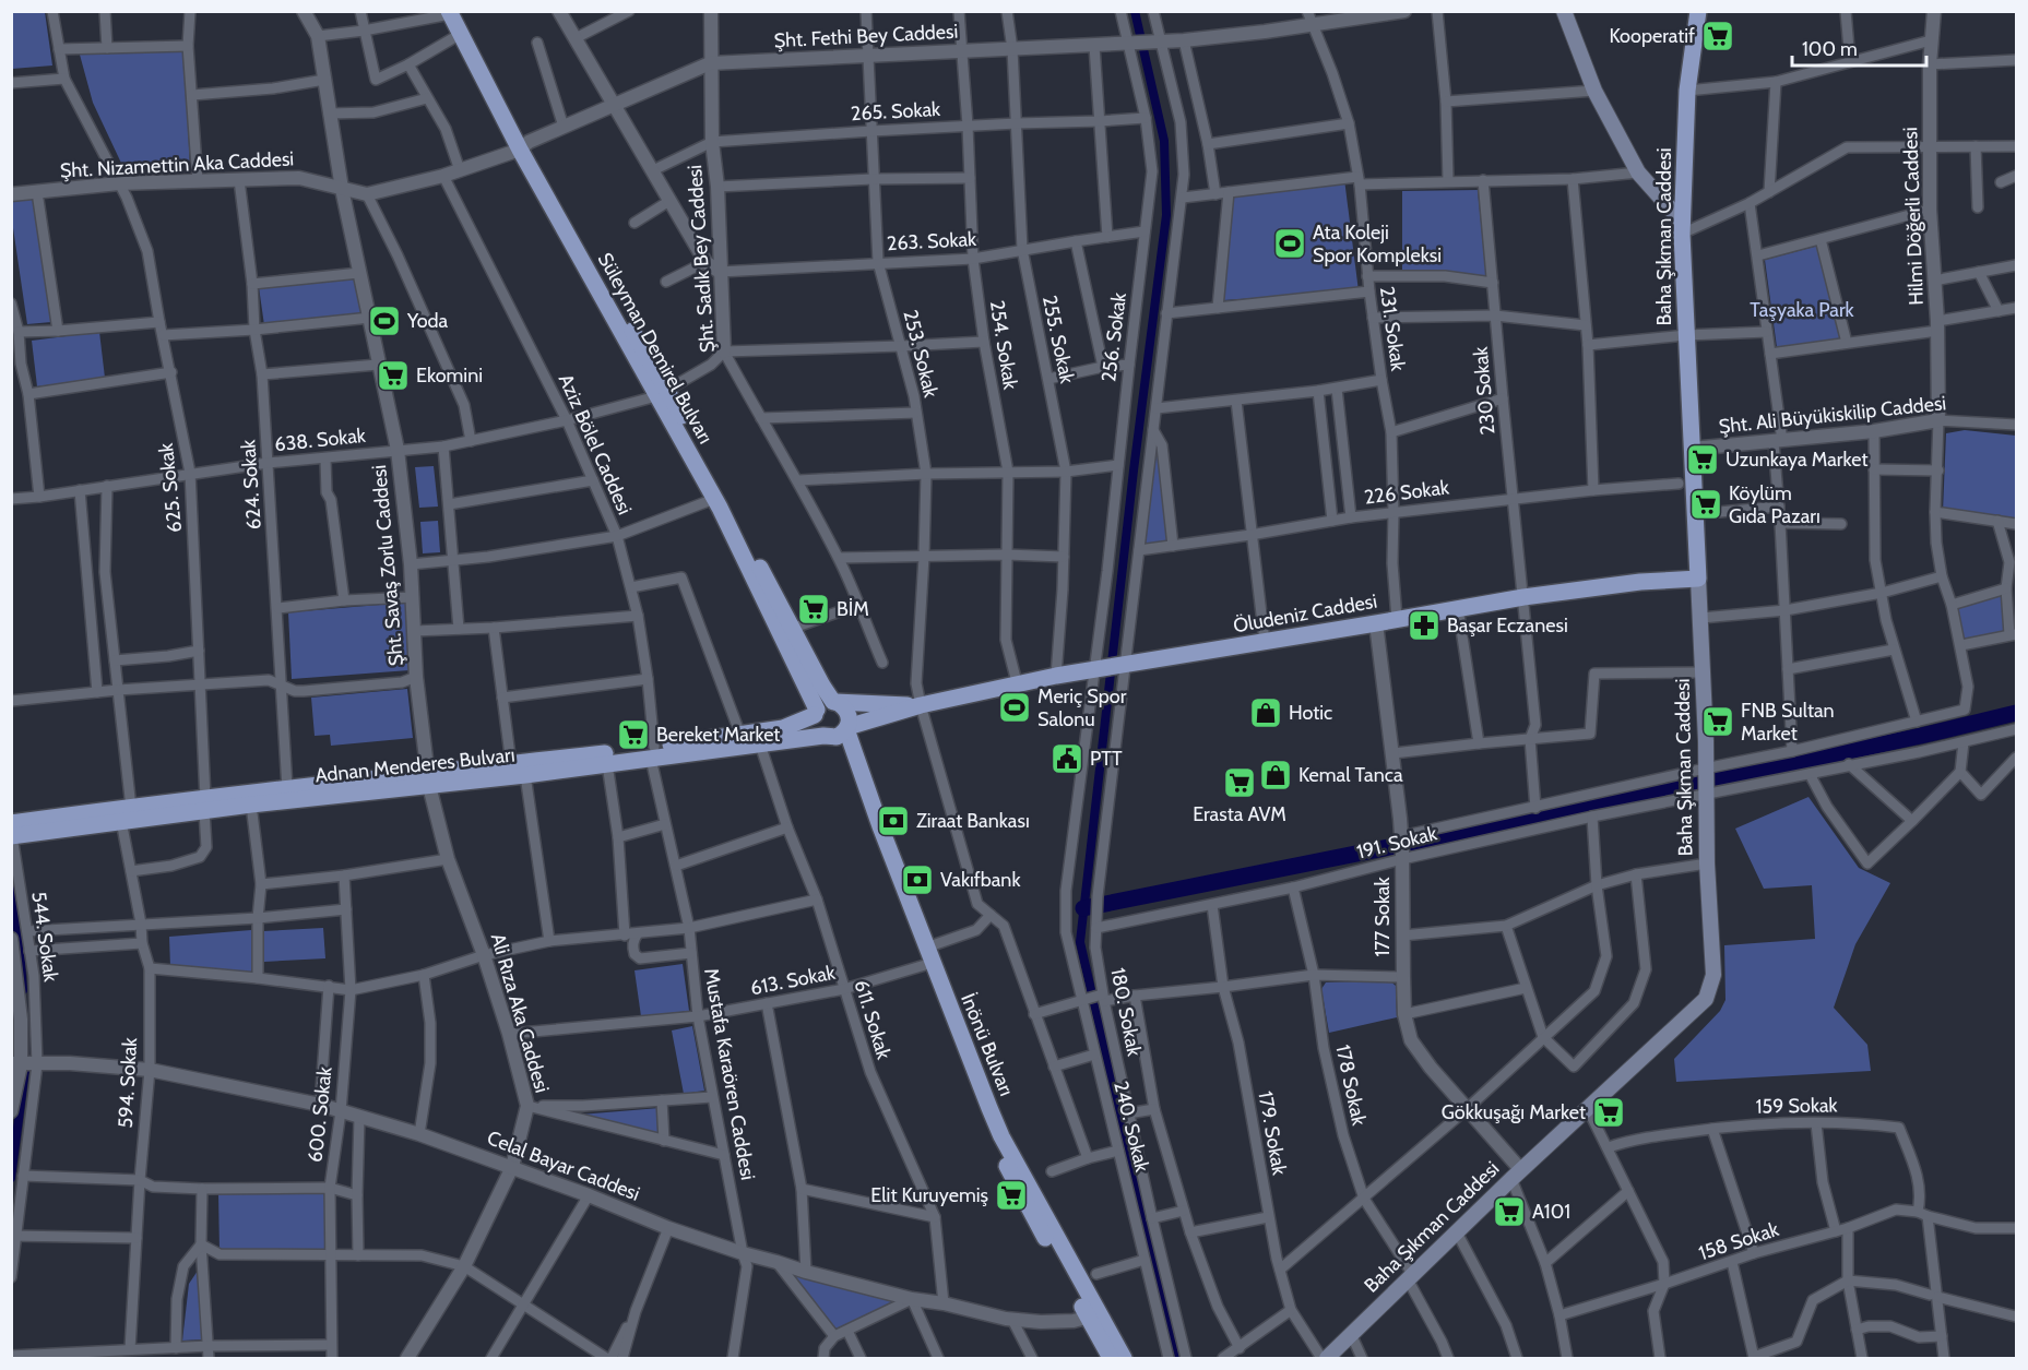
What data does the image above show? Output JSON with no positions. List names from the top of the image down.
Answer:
{
  "streets": {
    "main road": [
      "Baha Şıkman Caddesi",
      "Süleyman Demirel Bulvarı",
      "Öludeniz Caddesi",
      "Adnan Menderes Bulvarı",
      "İnönü Bulvarı"
    ],
    "street": [
      "Şht. Fethi Bey Caddesi",
      "265. Sokak",
      "Şht. Nizamettin Aka Caddesi",
      "Hilmi Döğerli Caddesi",
      "263. Sokak",
      "Şht. Sadık Bey Caddesi",
      "231. Sokak",
      "256. Sokak",
      "255. Sokak",
      "254. Sokak",
      "253. Sokak",
      "230 Sokak",
      "Şht. Ali Büyükiskilip Caddesi",
      "638. Sokak",
      "Aziz Bölel Caddesi",
      "624. Sokak",
      "625. Sokak",
      "226 Sokak",
      "Şht. Savaş Zorlu Caddesi",
      "191. Sokak",
      "177 Sokak",
      "544. Sokak",
      "613. Sokak",
      "180. Sokak",
      "Ali Rıza Aka Caddesi",
      "611. Sokak",
      "Mustafa Karaören Caddesi",
      "594. Sokak",
      "178 Sokak",
      "159 Sokak",
      "600. Sokak",
      "240. Sokak",
      "179. Sokak",
      "Celal Bayar Caddesi",
      "158 Sokak"
    ]
  },
  "crossings": [
    ["Şht. Fethi Bey Caddesi", "Şht. Nizamettin Aka Caddesi"],
    ["Şht. Fethi Bey Caddesi", "Şht. Sadık Bey Caddesi"],
    ["Şht. Fethi Bey Caddesi", "231. Sokak"],
    ["Şht. Fethi Bey Caddesi", "256. Sokak"],
    ["Şht. Fethi Bey Caddesi", "255. Sokak"],
    ["Şht. Fethi Bey Caddesi", "254. Sokak"],
    ["Şht. Fethi Bey Caddesi", "253. Sokak"],
    ["265. Sokak", "Şht. Sadık Bey Caddesi"],
    ["265. Sokak", "256. Sokak"],
    ["265. Sokak", "255. Sokak"],
    ["265. Sokak", "254. Sokak"],
    ["265. Sokak", "253. Sokak"],
    ["Şht. Nizamettin Aka Caddesi", "Süleyman Demirel Bulvarı"],
    ["Şht. Nizamettin Aka Caddesi", "Aziz Bölel Caddesi"],
    ["Şht. Nizamettin Aka Caddesi", "624. Sokak"],
    ["Şht. Nizamettin Aka Caddesi", "625. Sokak"],
    ["Şht. Nizamettin Aka Caddesi", "Şht. Savaş Zorlu Caddesi"],
    ["Hilmi Döğerli Caddesi", "Şht. Ali Büyükiskilip Caddesi"],
    ["Baha Şıkman Caddesi", "Şht. Ali Büyükiskilip Caddesi"],
    ["Baha Şıkman Caddesi", "Öludeniz Caddesi"],
    ["Baha Şıkman Caddesi", "191. Sokak"],
    ["Baha Şıkman Caddesi", "177 Sokak"],
    ["Baha Şıkman Caddesi", "178 Sokak"],
    ["Baha Şıkman Caddesi", "179. Sokak"],
    ["263. Sokak", "Şht. Sadık Bey Caddesi"],
    ["263. Sokak", "256. Sokak"],
    ["263. Sokak", "255. Sokak"],
    ["263. Sokak", "254. Sokak"],
    ["263. Sokak", "253. Sokak"],
    ["Şht. Sadık Bey Caddesi", "638. Sokak"],
    ["231. Sokak", "226 Sokak"],
    ["231. Sokak", "Öludeniz Caddesi"],
    ["256. Sokak", "Öludeniz Caddesi"],
    ["256. Sokak", "180. Sokak"],
    ["256. Sokak", "240. Sokak"],
    ["255. Sokak", "Öludeniz Caddesi"],
    ["254. Sokak", "Öludeniz Caddesi"],
    ["Süleyman Demirel Bulvarı", "638. Sokak"],
    ["Süleyman Demirel Bulvarı", "Adnan Menderes Bulvarı"],
    ["Süleyman Demirel Bulvarı", "İnönü Bulvarı"],
    ["253. Sokak", "Öludeniz Caddesi"],
    ["253. Sokak", "Adnan Menderes Bulvarı"],
    ["230 Sokak", "226 Sokak"],
    ["230 Sokak", "Öludeniz Caddesi"],
    ["638. Sokak", "Aziz Bölel Caddesi"],
    ["638. Sokak", "624. Sokak"],
    ["638. Sokak", "625. Sokak"],
    ["638. Sokak", "Şht. Savaş Zorlu Caddesi"],
    ["638. Sokak", "594. Sokak"],
    ["Aziz Bölel Caddesi", "Adnan Menderes Bulvarı"],
    ["Aziz Bölel Caddesi", "Mustafa Karaören Caddesi"],
    ["624. Sokak", "Adnan Menderes Bulvarı"],
    ["625. Sokak", "Adnan Menderes Bulvarı"],
    ["625. Sokak", "594. Sokak"],
    ["Şht. Savaş Zorlu Caddesi", "Adnan Menderes Bulvarı"],
    ["Şht. Savaş Zorlu Caddesi", "Ali Rıza Aka Caddesi"],
    ["Öludeniz Caddesi", "Adnan Menderes Bulvarı"],
    ["Öludeniz Caddesi", "177 Sokak"],
    ["Öludeniz Caddesi", "180. Sokak"],
    ["Öludeniz Caddesi", "240. Sokak"],
    ["Adnan Menderes Bulvarı", "544. Sokak"],
    ["Adnan Menderes Bulvarı", "Ali Rıza Aka Caddesi"],
    ["Adnan Menderes Bulvarı", "611. Sokak"],
    ["Adnan Menderes Bulvarı", "İnönü Bulvarı"],
    ["Adnan Menderes Bulvarı", "Mustafa Karaören Caddesi"],
    ["Adnan Menderes Bulvarı", "594. Sokak"],
    ["191. Sokak", "177 Sokak"],
    ["191. Sokak", "180. Sokak"],
    ["191. Sokak", "178 Sokak"],
    ["191. Sokak", "179. Sokak"],
    ["544. Sokak", "Celal Bayar Caddesi"],
    ["613. Sokak", "Ali Rıza Aka Caddesi"],
    ["613. Sokak", "611. Sokak"],
    ["613. Sokak", "İnönü Bulvarı"],
    ["613. Sokak", "Mustafa Karaören Caddesi"],
    ["180. Sokak", "240. Sokak"],
    ["Ali Rıza Aka Caddesi", "Celal Bayar Caddesi"],
    ["611. Sokak", "Celal Bayar Caddesi"],
    ["İnönü Bulvarı", "Celal Bayar Caddesi"],
    ["Mustafa Karaören Caddesi", "Celal Bayar Caddesi"],
    ["594. Sokak", "Celal Bayar Caddesi"],
    ["159 Sokak", "158 Sokak"],
    ["600. Sokak", "Celal Bayar Caddesi"]
  ],
  "parks": ["Taşyaka Park"],
  "places": {
    "supermarket": [
      "Kooperatif",
      "Ekomini",
      "Uzunkaya Market",
      "Köylüm Gıda Pazarı",
      "BİM",
      "FNB Sultan Market",
      "Bereket Market",
      "Erasta AVM",
      "Gökkuşağı Market",
      "Elit Kuruyemiş",
      "A101"
    ],
    "sports": ["Ata Koleji Spor Kompleksi", "Yoda", "Meriç Spor Salonu"],
    "pharmacy": ["Başar Eczanesi"],
    "shop": ["Hotic", "Kemal Tanca"],
    "public building": ["PTT"],
    "bank": ["Ziraat Bankası", "Vakıfbank"]
  },
  "scale_bar": "100 m"
}
